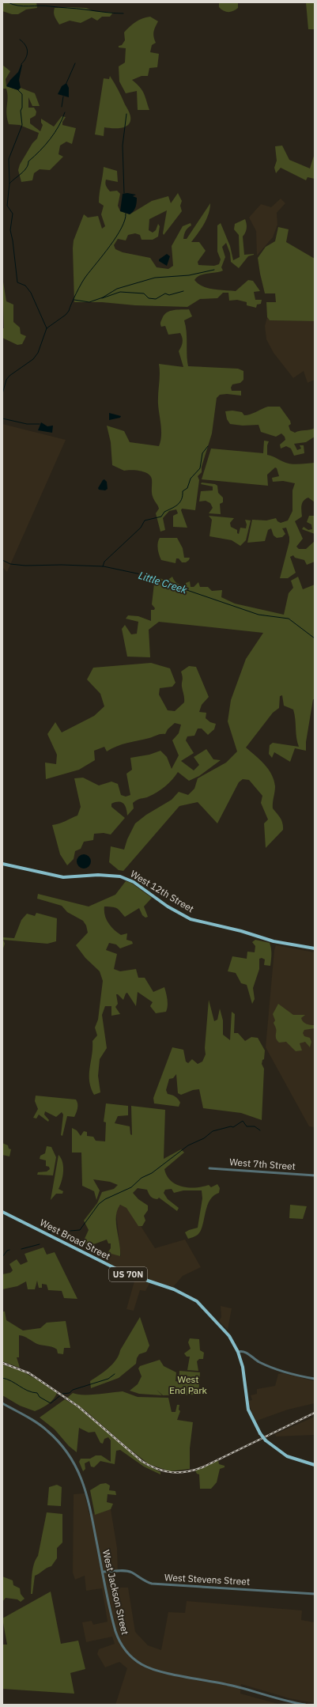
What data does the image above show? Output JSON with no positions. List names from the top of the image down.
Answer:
{
  "streets": {
    "main road": ["West 12th Street", "West Broad Street", "US 70N"],
    "street": ["West 7th Street", "West Stevens Street", "West Jackson Street"]
  },
  "crossings": [
    ["West Broad Street", "US 70N"],
    ["West Stevens Street", "West Jackson Street"]
  ],
  "water": ["Little Creek"],
  "parks": ["West End Park"]
}
